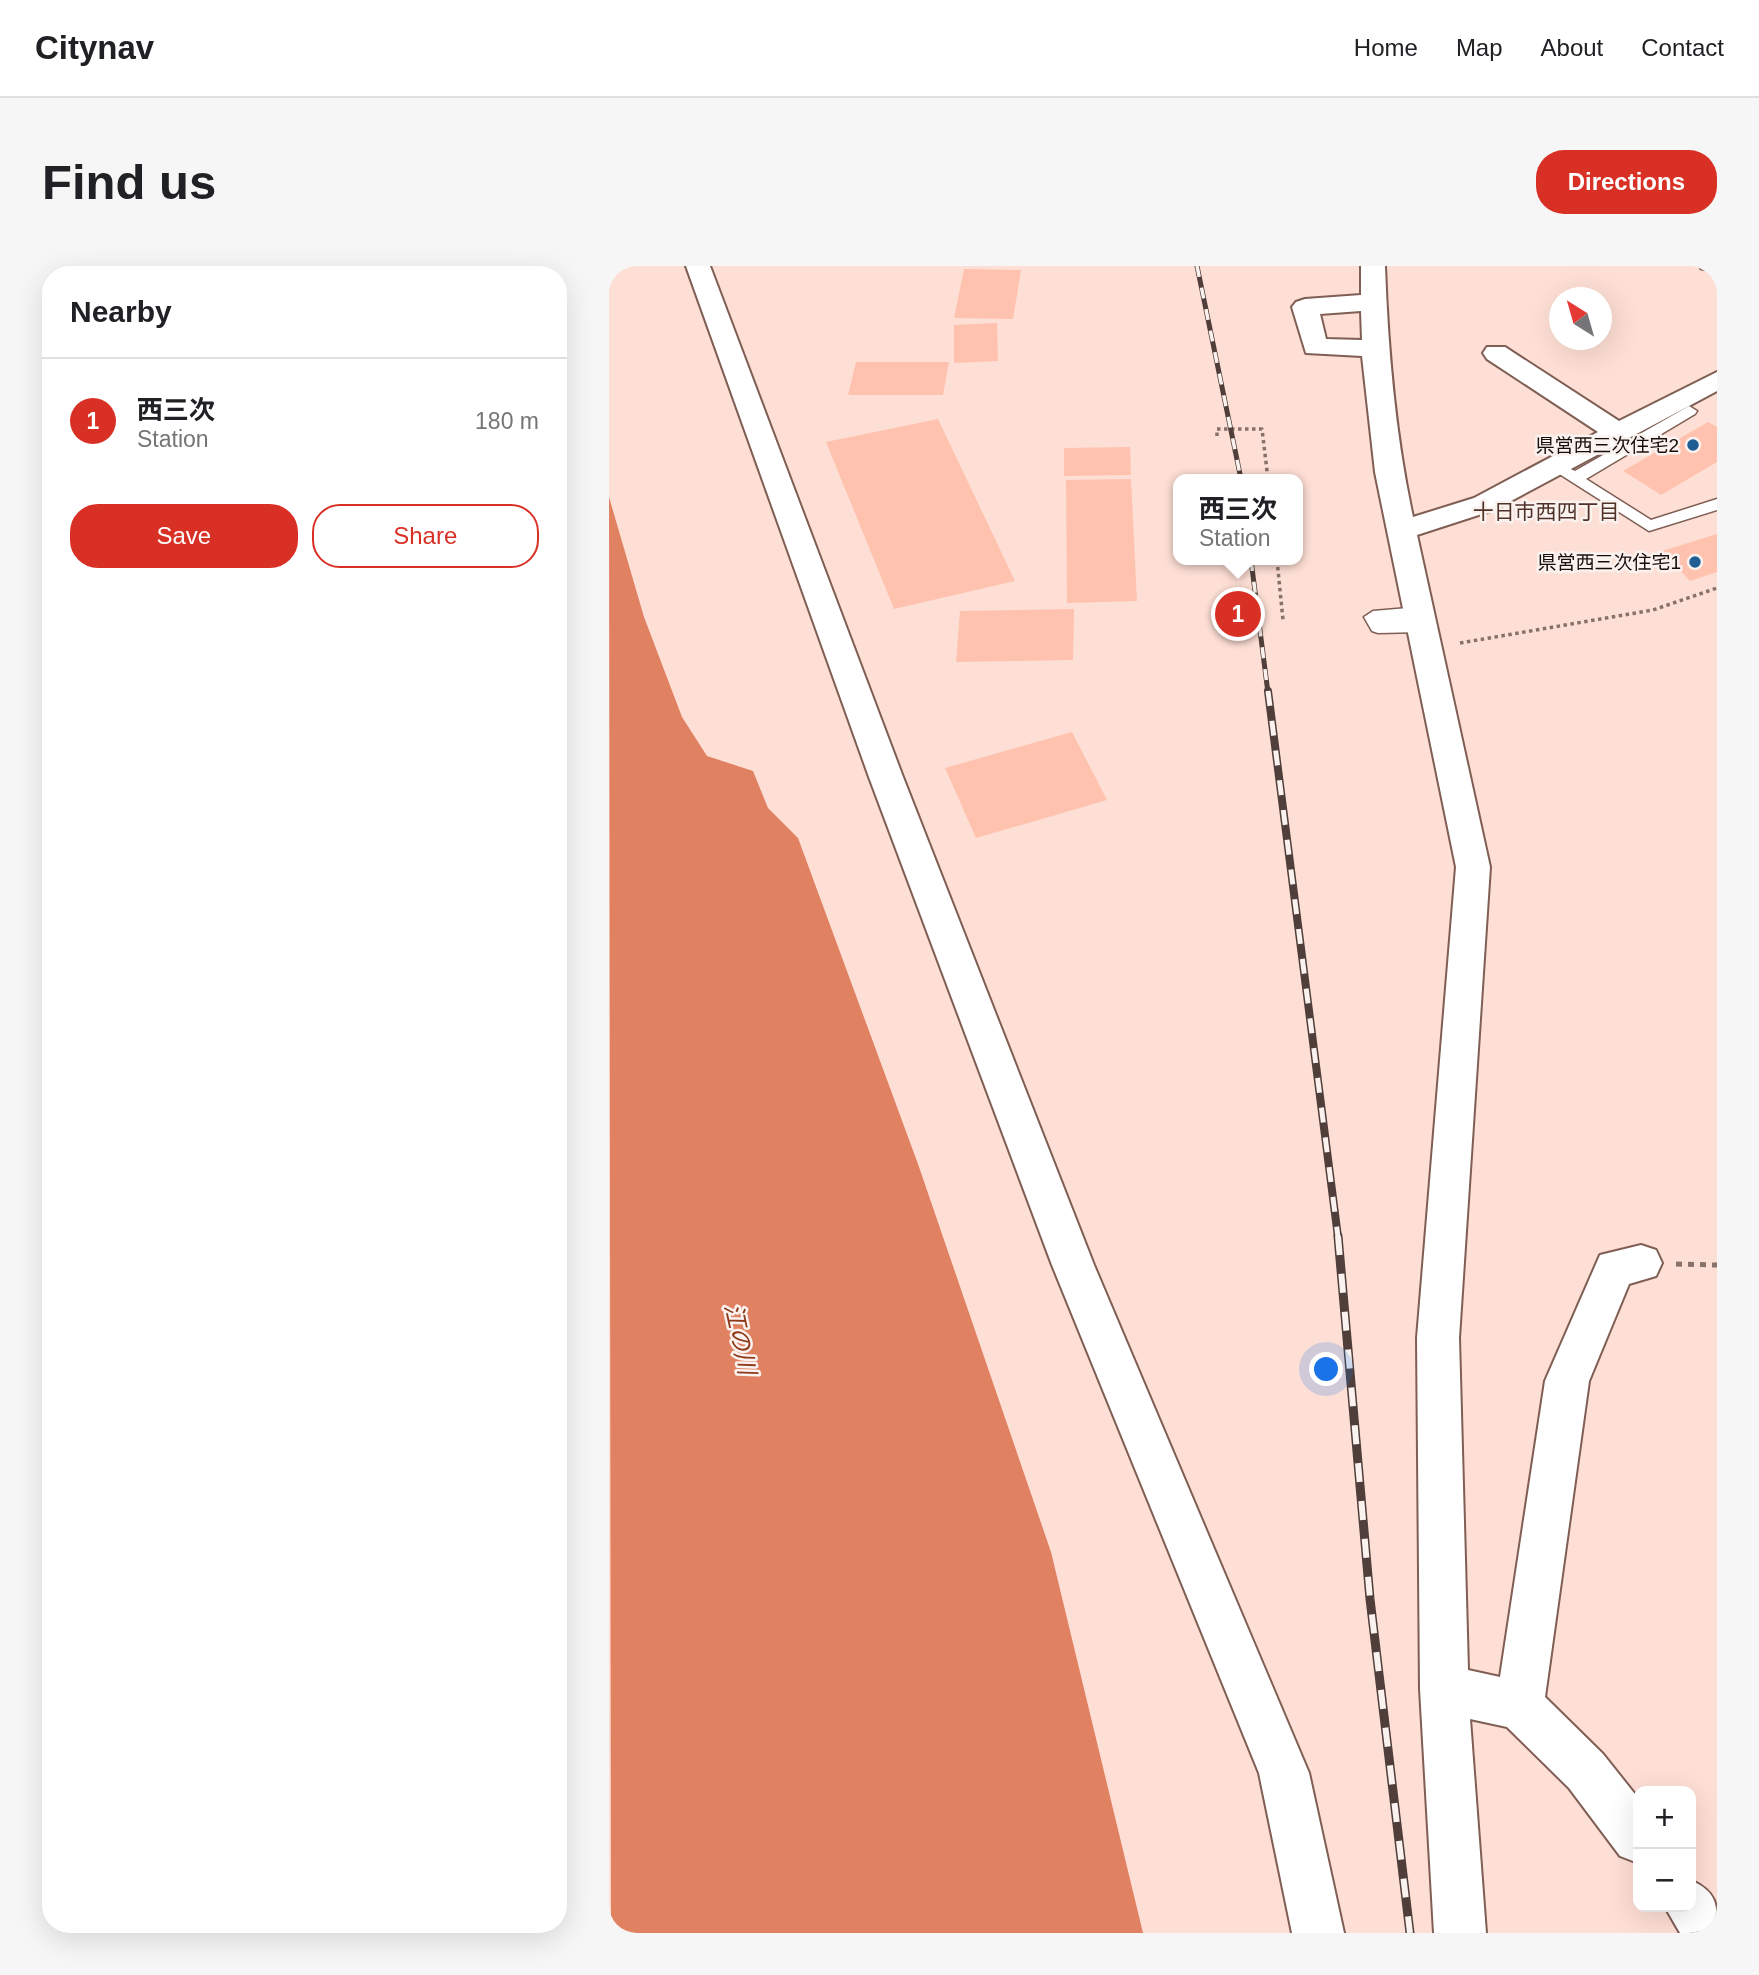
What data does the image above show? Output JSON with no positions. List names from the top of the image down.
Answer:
{
  "districts": ["十日市西四丁目"],
  "water": ["江の川"],
  "places": ["県営西三次住宅2", "県営西三次住宅1"],
  "north": "top left",
  "page": {
    "header": "Citynav",
    "nav": [
      "Home",
      "Map",
      "About",
      "Contact"
    ],
    "buttons": [
      "Directions",
      ["Save", "Share"]
    ],
    "title": "Find us",
    "heading": "Nearby",
    "list": [
      {
        "mark": "1",
        "name": "西三次",
        "note": "Station",
        "value": "180 m"
      }
    ],
    "popup": ["西三次", "Station"],
    "pins": "1",
    "map_buttons": ["+", "−"]
  }
}
